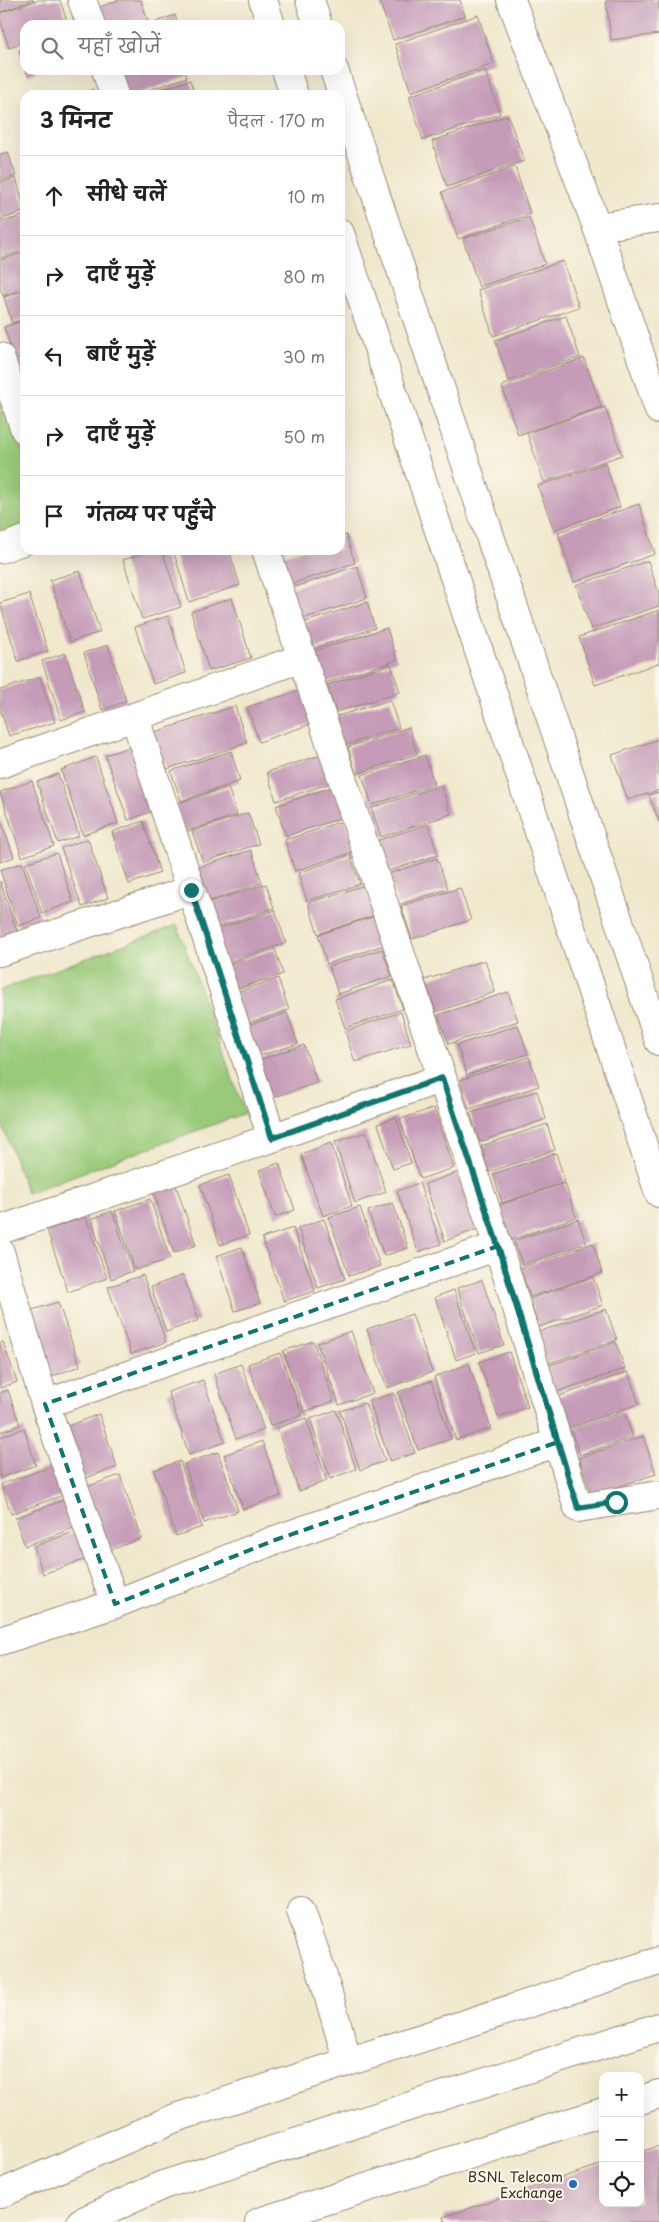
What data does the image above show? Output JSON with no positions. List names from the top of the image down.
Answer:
{
  "places": ["BSNL Telecom Exchange"],
  "page": {
    "search": "यहाँ खोजें",
    "heading": ["3 मिनट", "पैदल · 170 m"],
    "list": [
      ["सीधे चलें", "10 m"],
      ["दाएँ मुड़ें", "80 m"],
      ["बाएँ मुड़ें", "30 m"],
      ["दाएँ मुड़ें", "50 m"],
      "गंतव्य पर पहुँचे"
    ],
    "map_buttons": ["+", "−"]
  }
}
